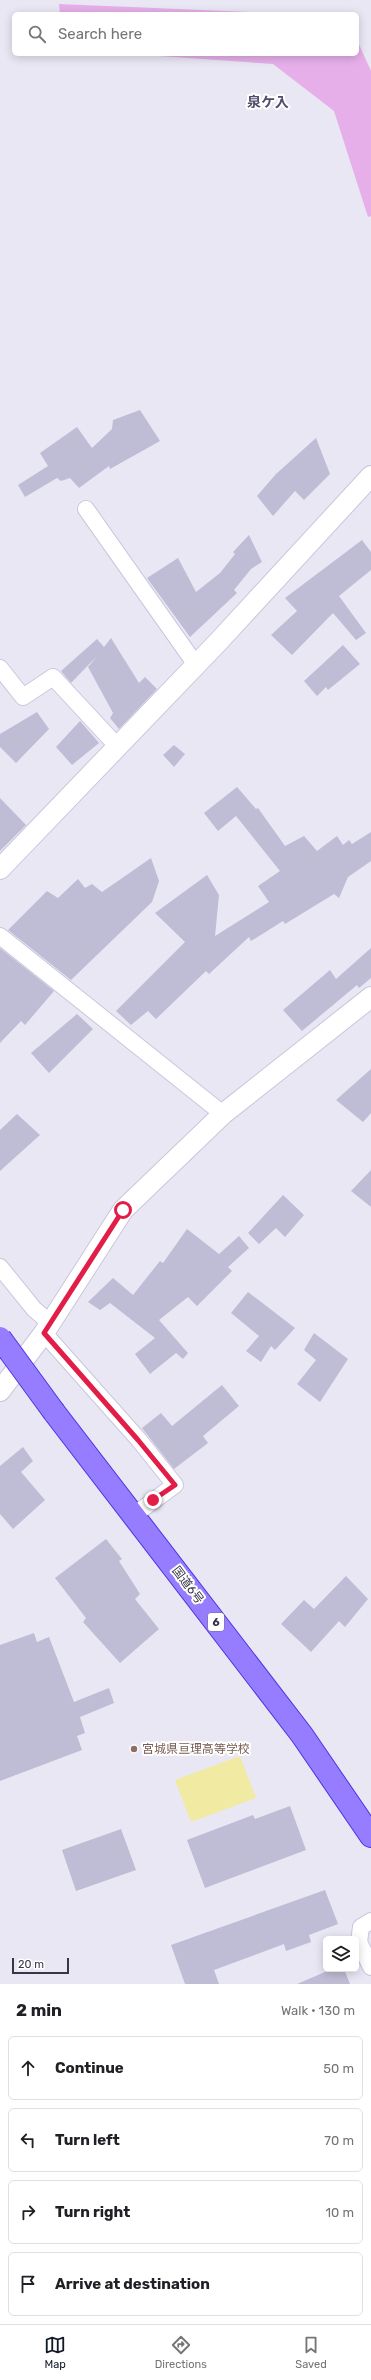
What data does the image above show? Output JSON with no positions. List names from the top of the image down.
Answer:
{
  "streets": {
    "highway": ["国道6号", "6"]
  },
  "districts": ["泉ケ入"],
  "places": ["宮城県亘理高等学校"],
  "scale_bar": "20 m",
  "page": {
    "search": "Search here",
    "scale": "20 m",
    "heading": ["2 min", "Walk · 130 m"],
    "list": [
      ["Continue", "50 m"],
      ["Turn left", "70 m"],
      ["Turn right", "10 m"],
      "Arrive at destination"
    ],
    "nav": ["Map", "Directions", "Saved"]
  }
}
